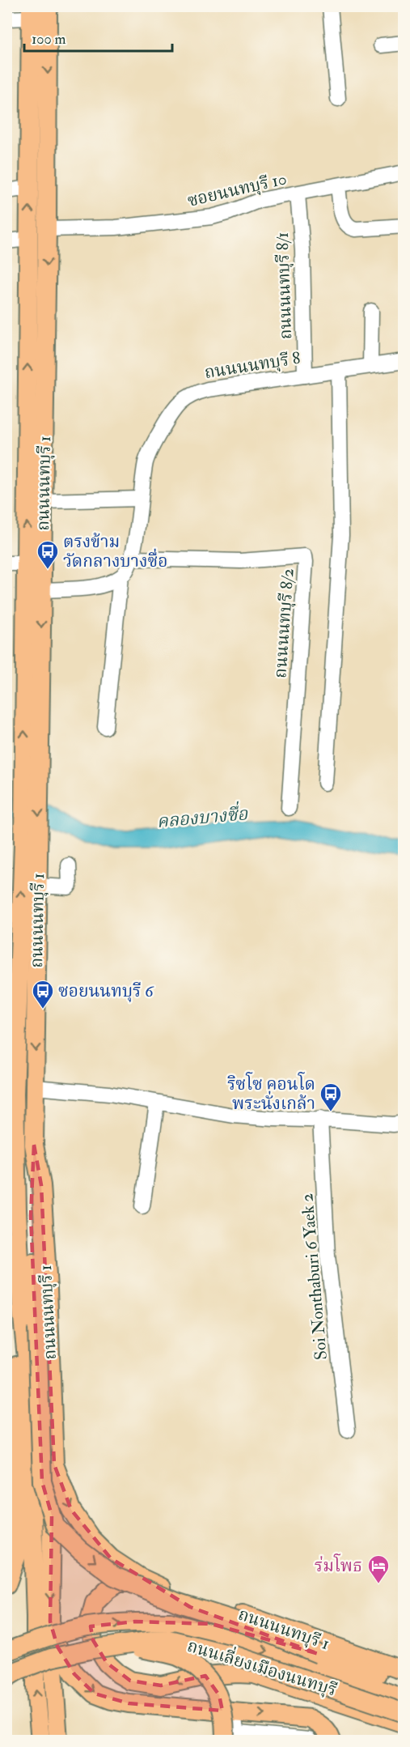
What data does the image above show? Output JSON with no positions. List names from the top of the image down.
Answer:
{
  "streets": {
    "main road": ["ถนนนนทบุรี 1", "ถนนเลี่ยงเมืองนนทบุรี"],
    "street": [
      "ซอยนนทบุรี 10",
      "ถนนนนทบุรี 8/1",
      "ถนนนนทบุรี 8",
      "ถนนนนทบุรี 8/2",
      "Soi Nonthaburi 6 Yaek 2"
    ]
  },
  "crossings": [
    ["ซอยนนทบุรี 10", "ถนนนนทบุรี 8/1"],
    ["ซอยนนทบุรี 10", "ถนนนนทบุรี 1"],
    ["ถนนนนทบุรี 8/1", "ถนนนนทบุรี 8"],
    ["ถนนนนทบุรี 8", "ถนนนนทบุรี 8/2"]
  ],
  "water": ["คลองบางซื่อ"],
  "places": {
    "bus stop": ["ตรงข้าม วัดกลางบางซื่อ", "ซอยนนทบุรี 6", "ริซโซ คอนโด พระนั่งเกล้า"],
    "hotel": ["ร่มโพธ"]
  },
  "scale_bar": "100 m"
}
